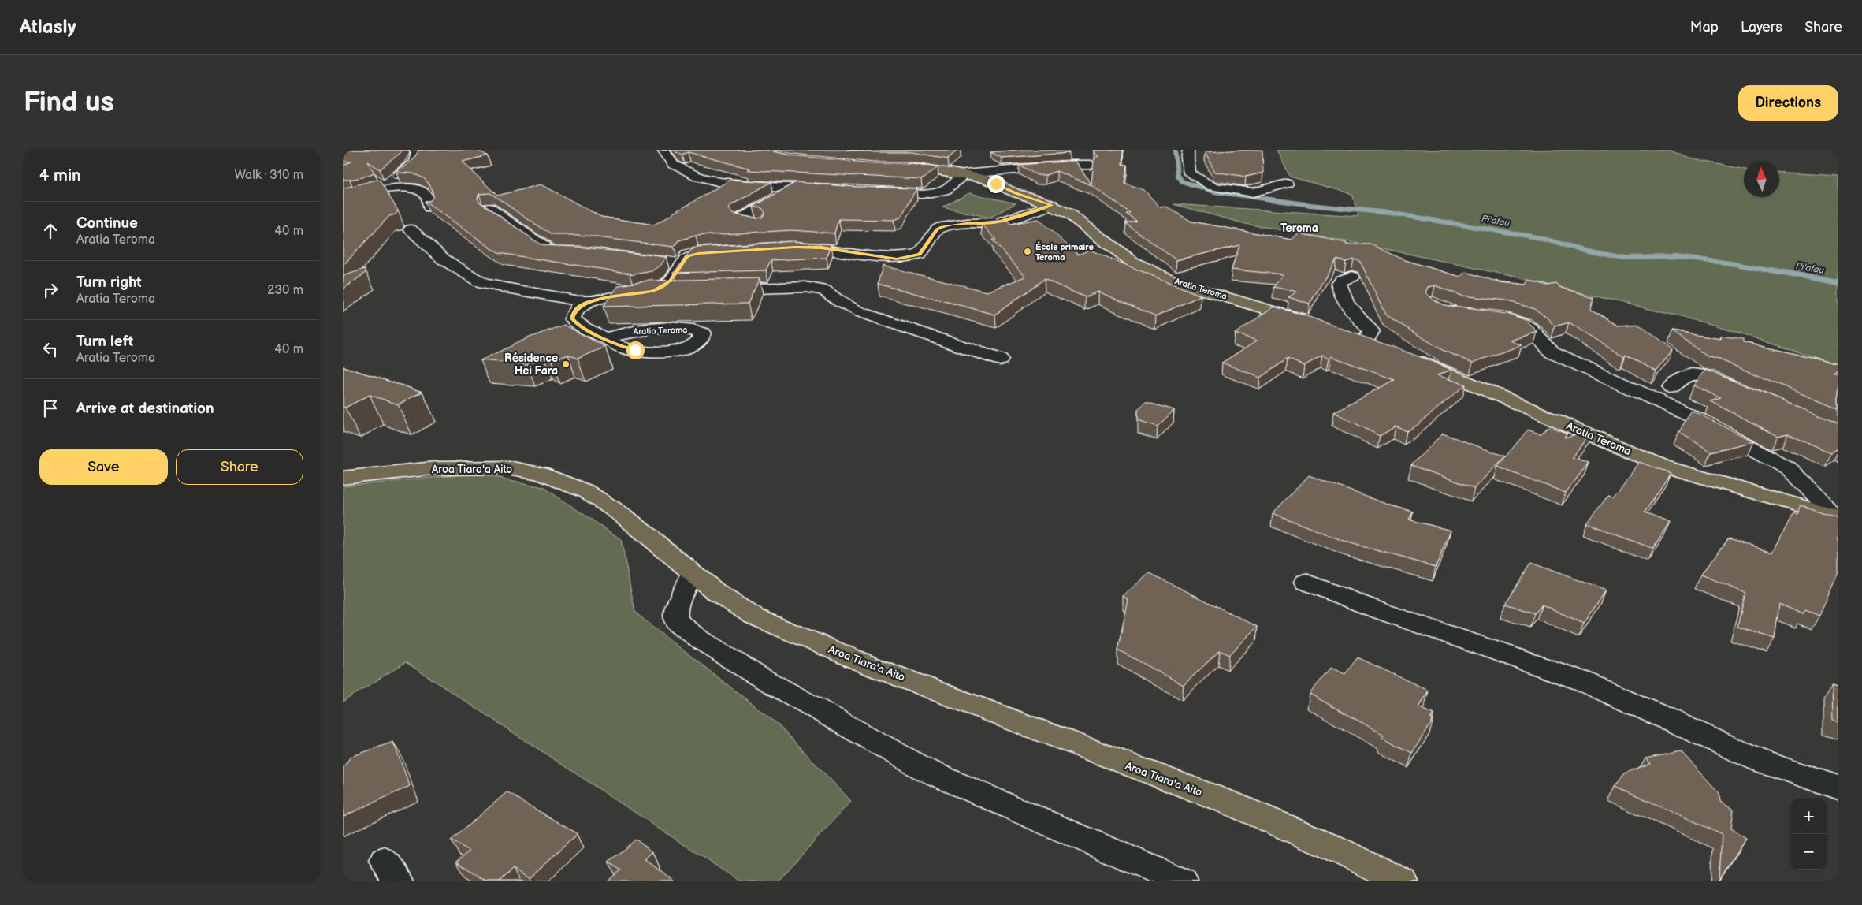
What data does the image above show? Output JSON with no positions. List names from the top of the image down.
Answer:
{
  "streets": {
    "main road": ["Aratia Teroma", "Aroa Tiara'a Aito"]
  },
  "districts": ["Teroma"],
  "water": ["Pi'afau"],
  "places": ["École primaire Teroma", "Résidence Hei Fara"],
  "north": "top",
  "page": {
    "header": "Atlasly",
    "nav": ["Map", "Layers", "Share"],
    "buttons": [
      "Directions",
      ["Save", "Share"]
    ],
    "title": "Find us",
    "heading": ["4 min", "Walk · 310 m"],
    "list": [
      ["Continue", "Aratia Teroma", "40 m"],
      ["Turn right", "Aratia Teroma", "230 m"],
      ["Turn left", "Aratia Teroma", "40 m"],
      "Arrive at destination"
    ],
    "map_buttons": ["+", "−"]
  }
}
